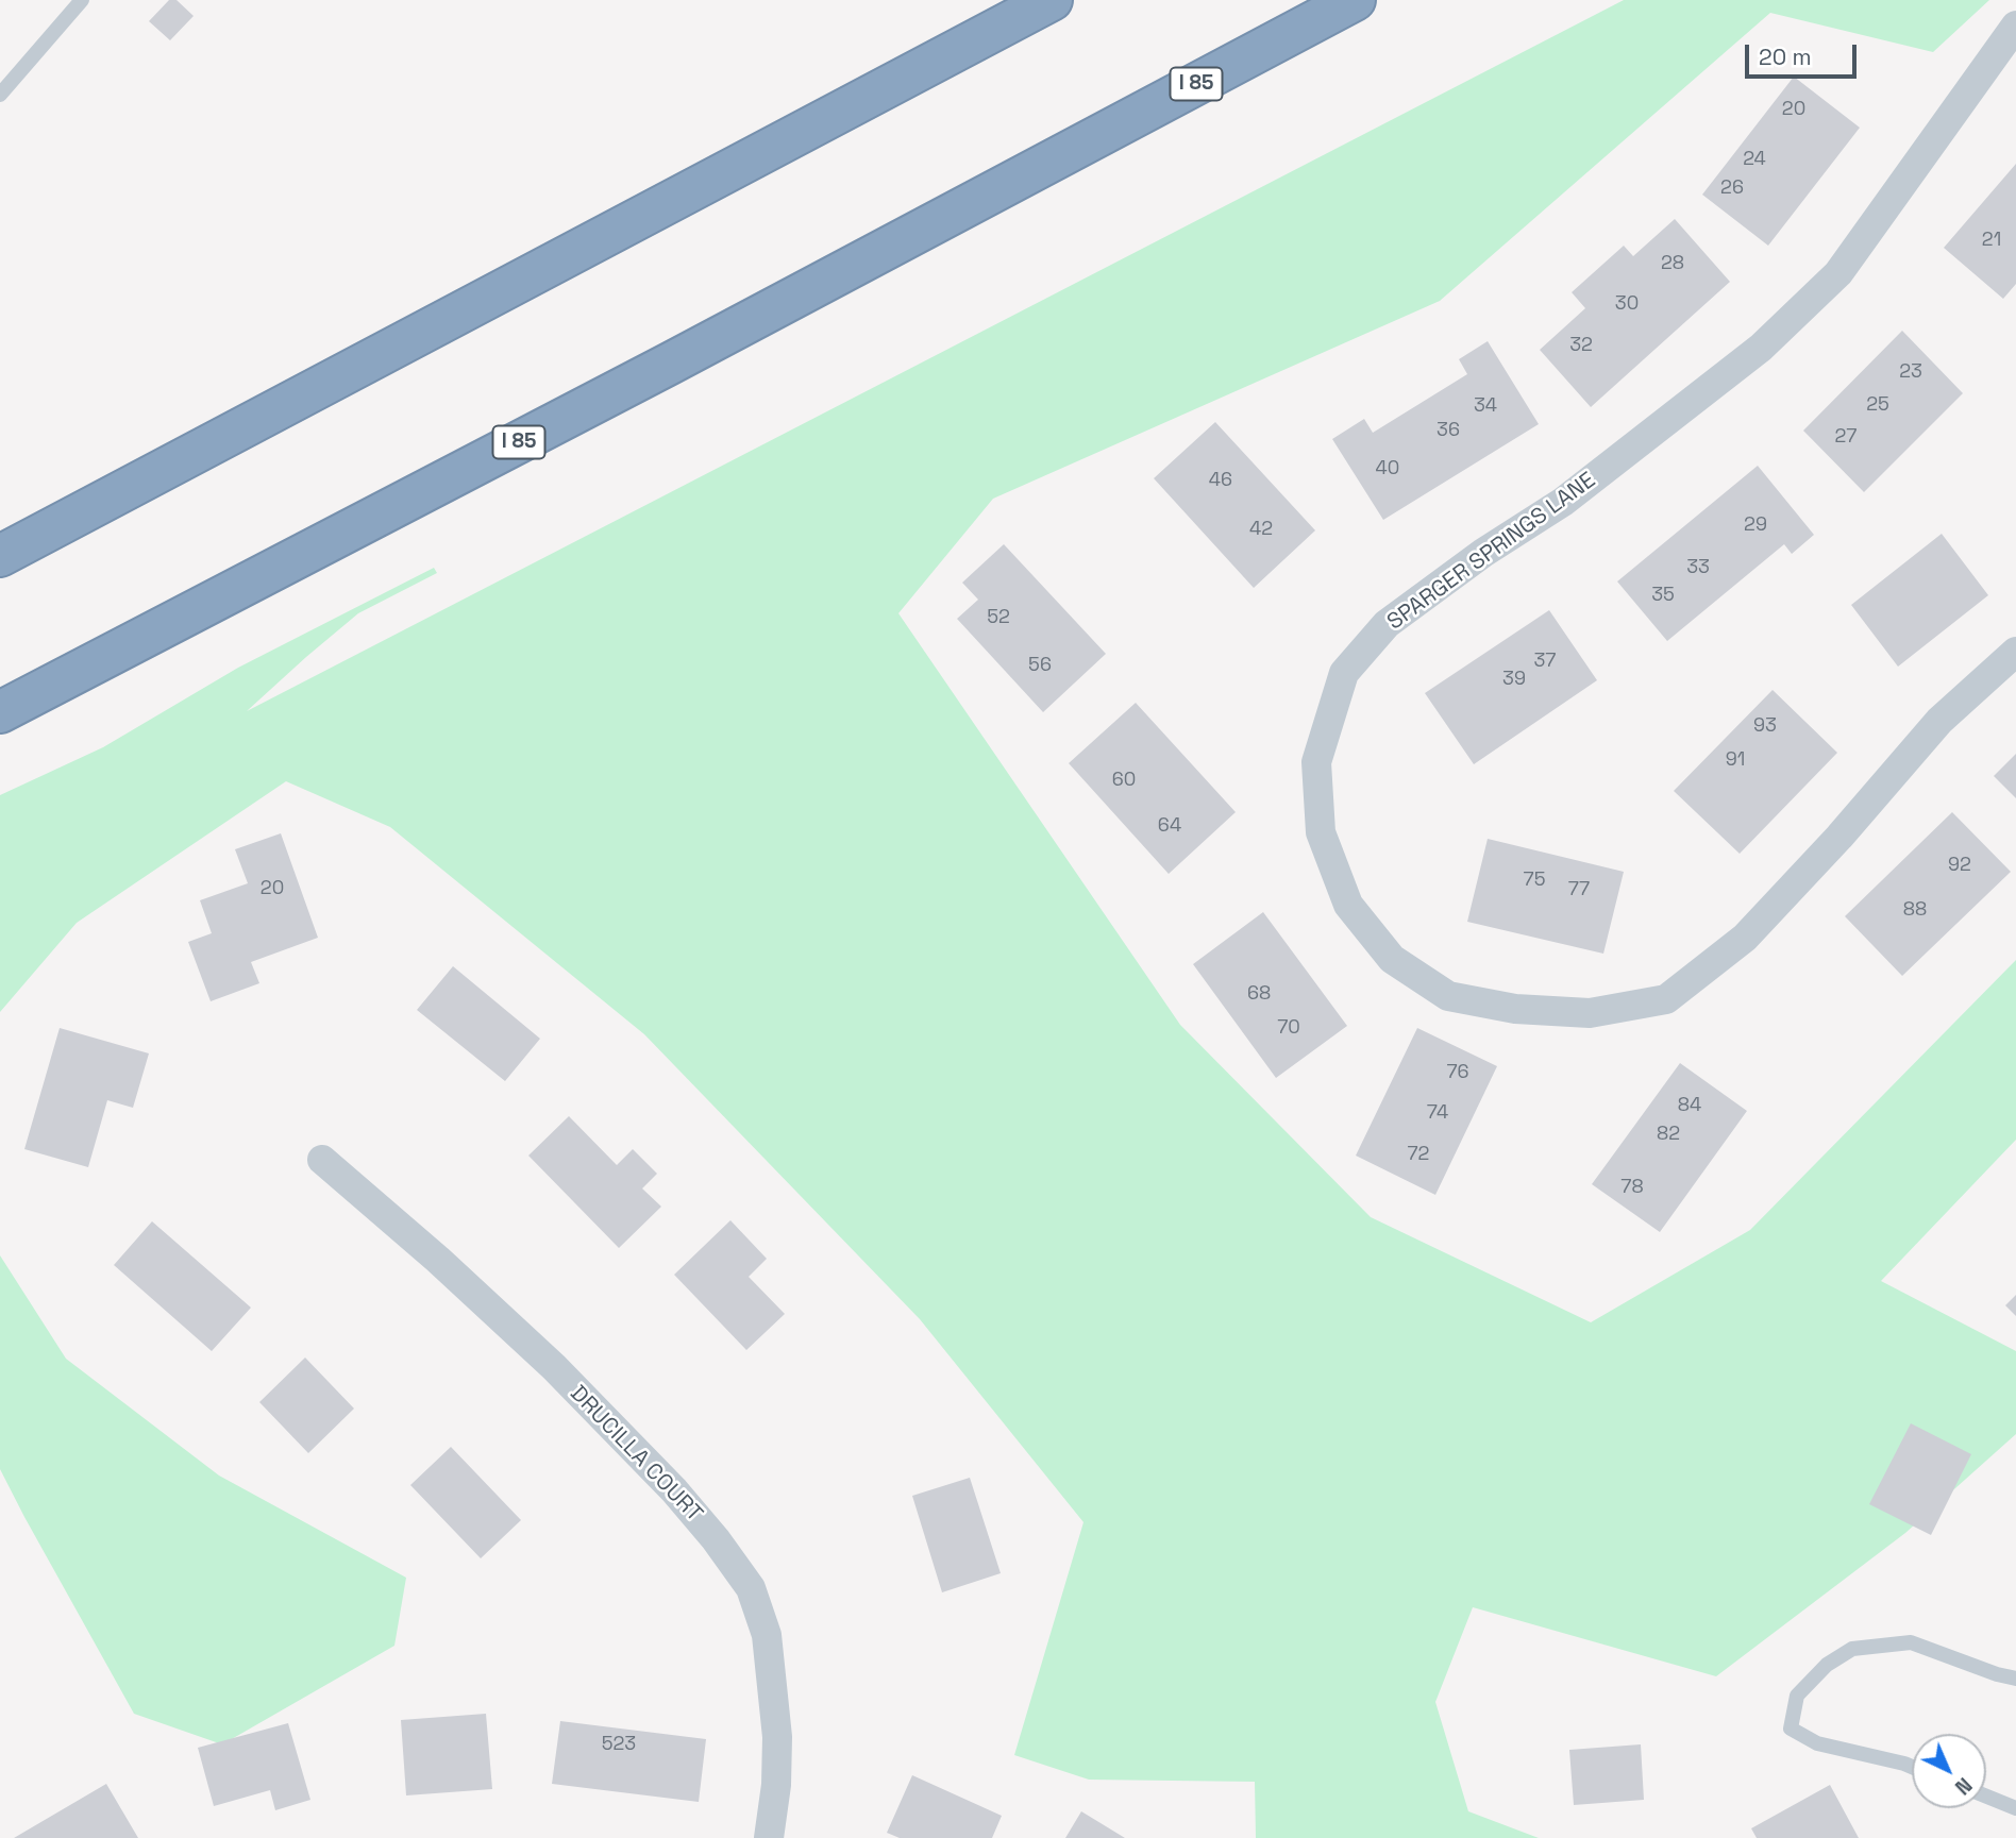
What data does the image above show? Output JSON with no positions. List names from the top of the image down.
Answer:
{
  "streets": {
    "highway": ["I 85"],
    "street": ["SPARGER SPRINGS LANE", "DRUCILLA COURT"]
  },
  "house_numbers": [
    "20",
    "24",
    "26",
    "21",
    "28",
    "30",
    "32",
    "23",
    "25",
    "34",
    "36",
    "27",
    "40",
    "46",
    "29",
    "42",
    "33",
    "35",
    "52",
    "37",
    "56",
    "39",
    "93",
    "91",
    "60",
    "64",
    "92",
    "75",
    "20",
    "77",
    "88",
    "68",
    "70",
    "76",
    "84",
    "74",
    "82",
    "72",
    "78",
    "523"
  ],
  "scale_bar": "20 m",
  "north": "bottom right"
}
